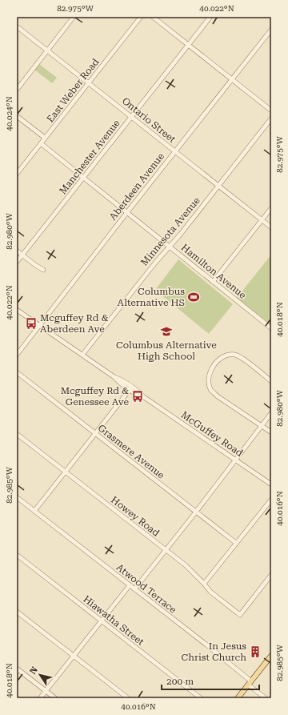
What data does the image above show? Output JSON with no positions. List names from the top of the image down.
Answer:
{
  "streets": {
    "street": [
      "East Weber Road",
      "Ontario Street",
      "Manchester Avenue",
      "Aberdeen Avenue",
      "Minnesota Avenue",
      "Hamilton Avenue",
      "McGuffey Road",
      "Grasmere Avenue",
      "Howey Road",
      "Atwood Terrace",
      "Hiawatha Street"
    ]
  },
  "crossings": [
    ["East Weber Road", "Ontario Street"],
    ["East Weber Road", "Hamilton Avenue"],
    ["Ontario Street", "Manchester Avenue"],
    ["Ontario Street", "Aberdeen Avenue"],
    ["Ontario Street", "Minnesota Avenue"],
    ["Manchester Avenue", "Hamilton Avenue"],
    ["Aberdeen Avenue", "Hamilton Avenue"],
    ["Aberdeen Avenue", "McGuffey Road"],
    ["Minnesota Avenue", "Hamilton Avenue"],
    ["Minnesota Avenue", "McGuffey Road"]
  ],
  "places": {
    "sports": ["Columbus Alternative HS"],
    "bus stop": ["Mcguffey Rd & Aberdeen Ave", "Mcguffey Rd & Genessee Ave"],
    "school or university": ["Columbus Alternative High School"],
    "building": ["In Jesus Christ Church"]
  },
  "scale_bar": "200 m",
  "north": "top left",
  "coordinates": [
    "82.975°W",
    "40.022°N",
    "40.024°N",
    "82.980°W",
    "40.018°N",
    "82.985°W",
    "40.016°N"
  ]
}
